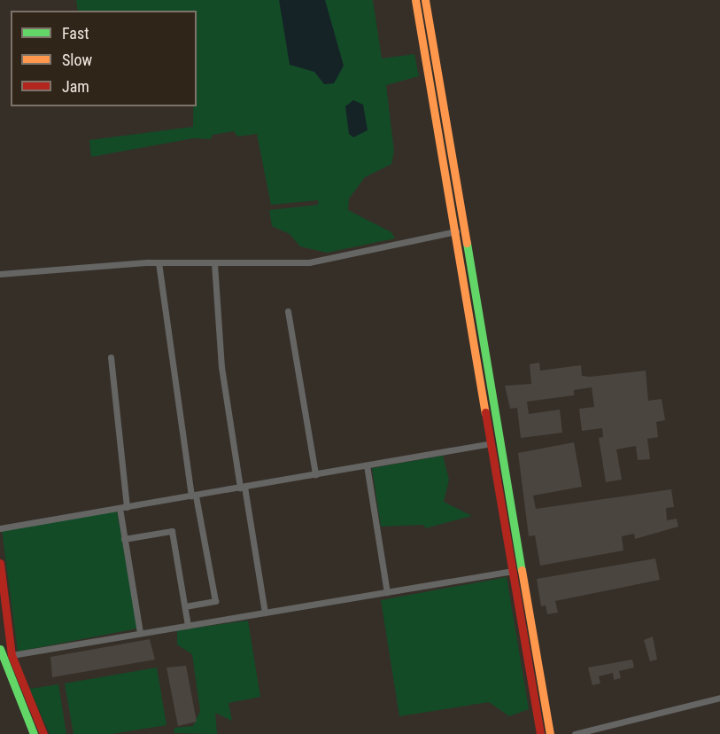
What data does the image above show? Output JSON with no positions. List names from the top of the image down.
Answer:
{
  "legend": ["Fast", "Slow", "Jam"]
}
